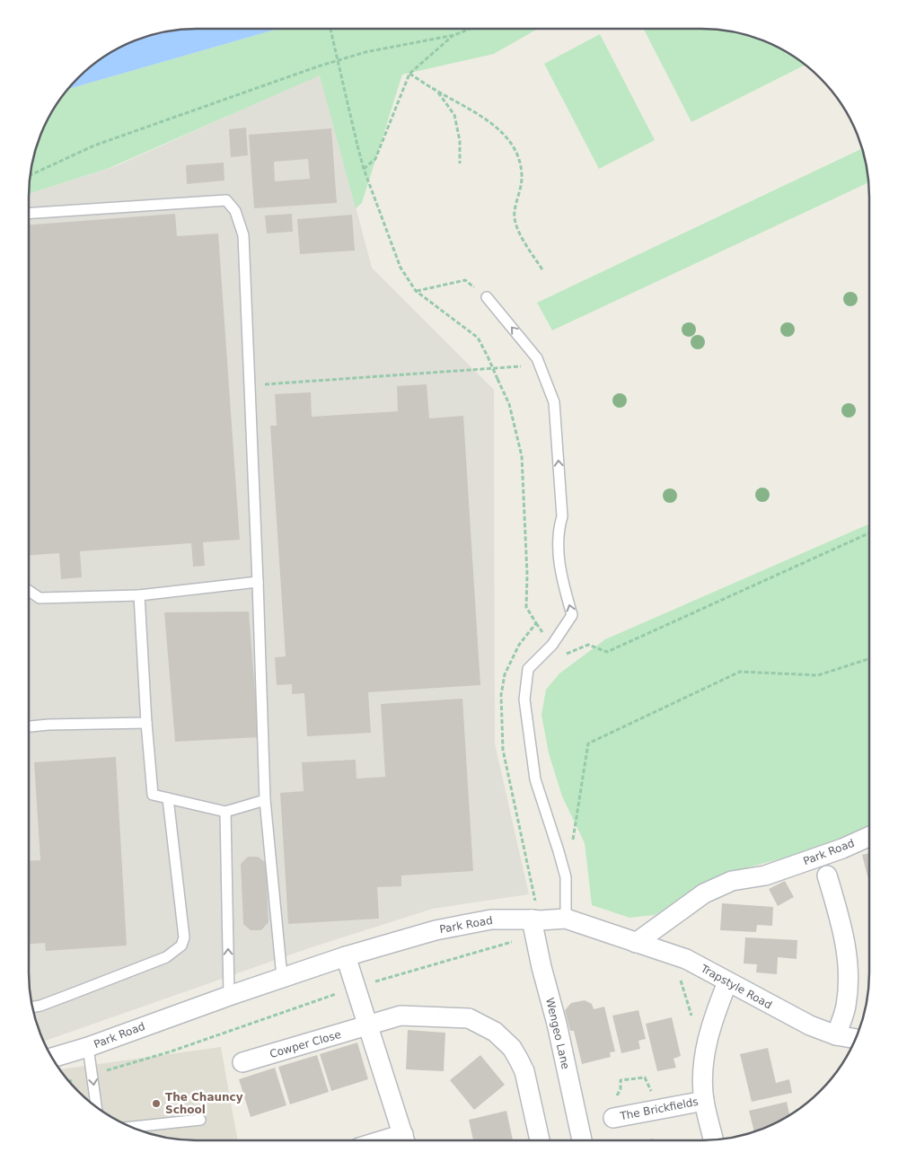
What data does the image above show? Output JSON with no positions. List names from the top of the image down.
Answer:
{
  "streets": {
    "street": [
      "Park Road",
      "Trapstyle Road",
      "Wengeo Lane",
      "Cowper Close",
      "The Brickfields"
    ]
  },
  "crossings": [
    ["Park Road", "Trapstyle Road"],
    ["Park Road", "Wengeo Lane"],
    ["Trapstyle Road", "The Brickfields"]
  ],
  "places": ["The Chauncy School"]
}
